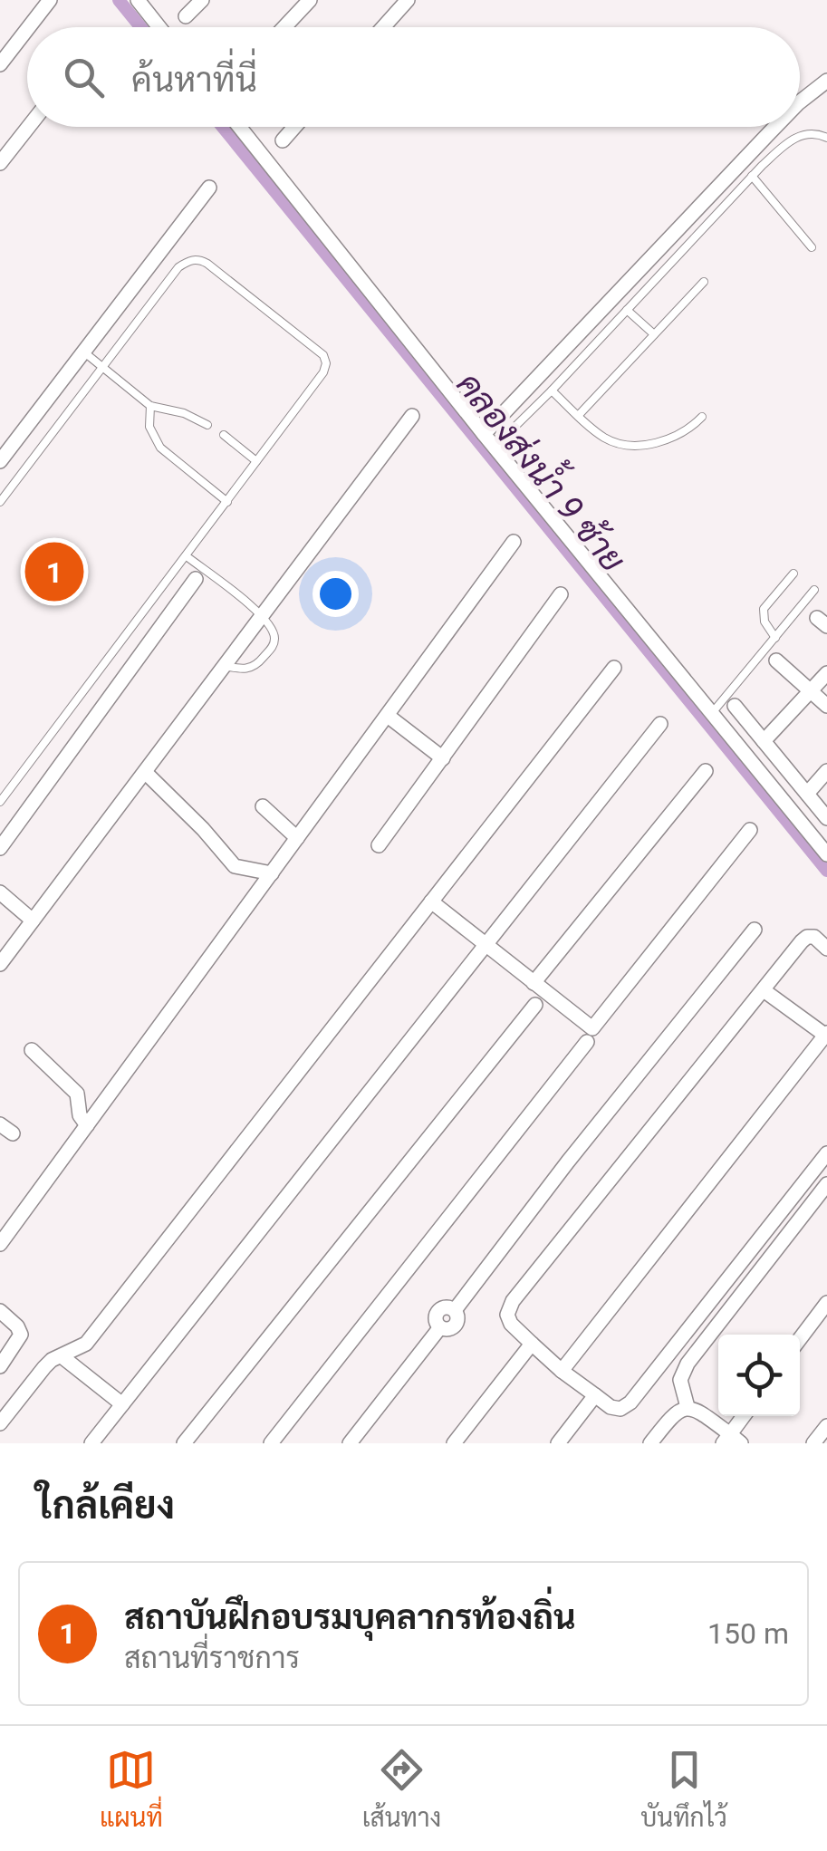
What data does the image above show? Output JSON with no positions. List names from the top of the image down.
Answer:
{
  "water": ["คลองส่งน้ำ 9 ซ้าย"],
  "page": {
    "search": "ค้นหาที่นี่",
    "pins": "1",
    "heading": "ใกล้เคียง",
    "list": [
      {
        "mark": "1",
        "name": "สถาบันฝึกอบรมบุคลากรท้องถิ่น",
        "note": "สถานที่ราชการ",
        "value": "150 m"
      }
    ],
    "nav": ["แผนที่", "เส้นทาง", "บันทึกไว้"]
  }
}
